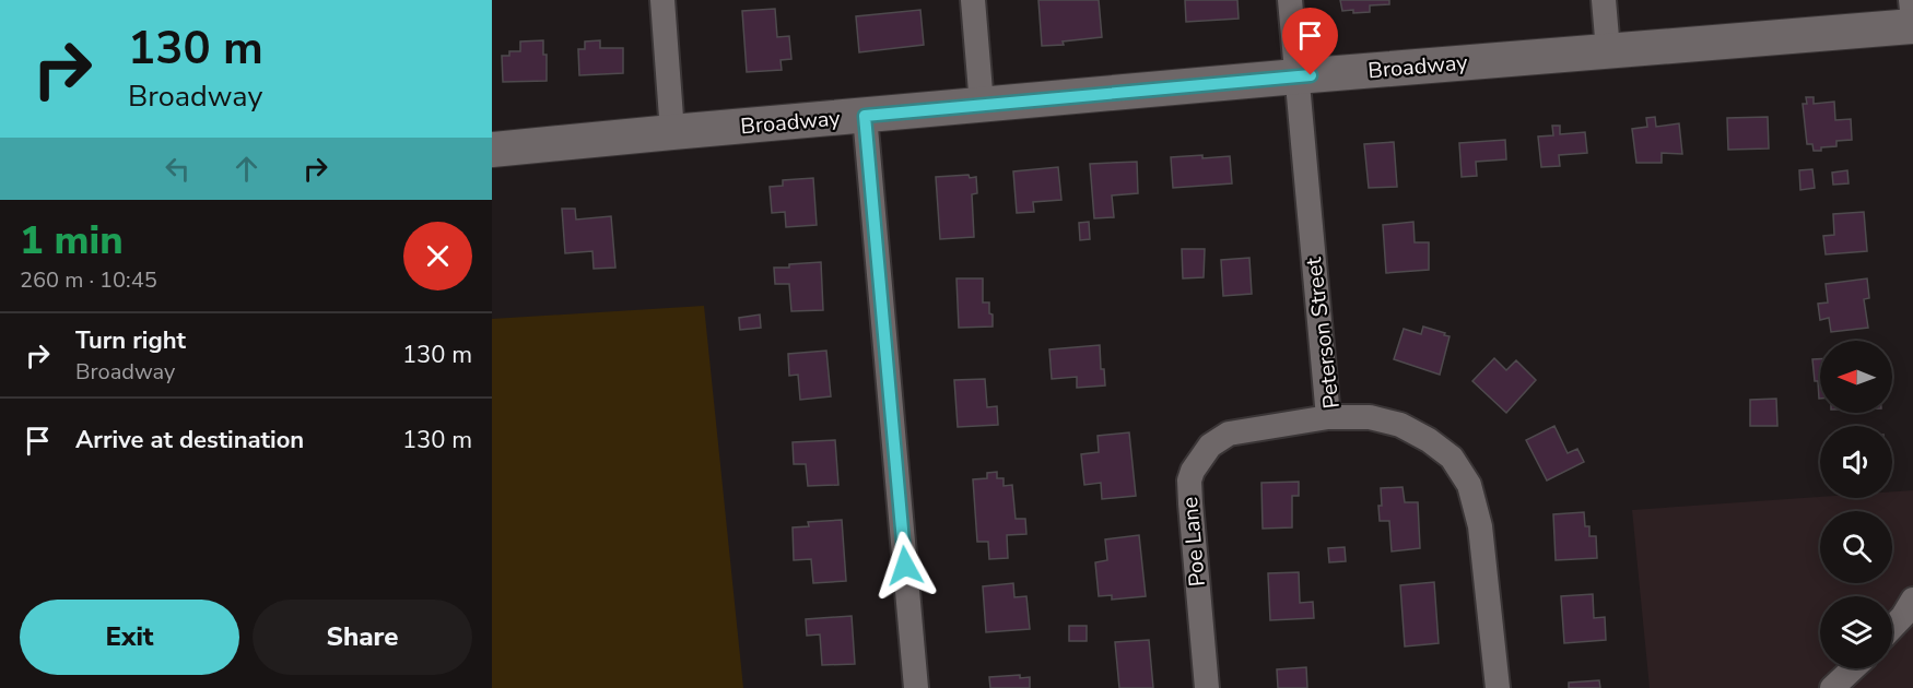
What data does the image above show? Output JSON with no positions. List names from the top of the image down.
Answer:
{
  "streets": {
    "street": ["Broadway", "Peterson Street", "Poe Lane"]
  },
  "crossings": [
    ["Broadway", "Peterson Street"],
    ["Peterson Street", "Poe Lane"]
  ],
  "north": "left",
  "page": {
    "turn": ["130 m", "Broadway"],
    "heading": ["1 min", "260 m · 10:45"],
    "list": [
      {
        "name": "Turn right",
        "note": "Broadway",
        "value": "130 m"
      },
      {
        "name": "Arrive at destination",
        "value": "130 m"
      }
    ],
    "buttons": ["Exit", "Share"]
  }
}
